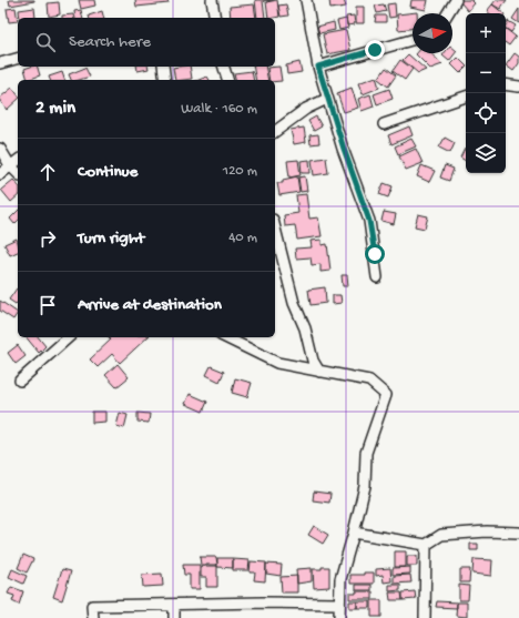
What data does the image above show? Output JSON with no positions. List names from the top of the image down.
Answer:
{
  "north": "right",
  "page": {
    "map_buttons": ["+", "−"],
    "search": "Search here",
    "heading": ["2 min", "Walk · 160 m"],
    "list": [
      ["Continue", "120 m"],
      ["Turn right", "40 m"],
      "Arrive at destination"
    ]
  }
}
